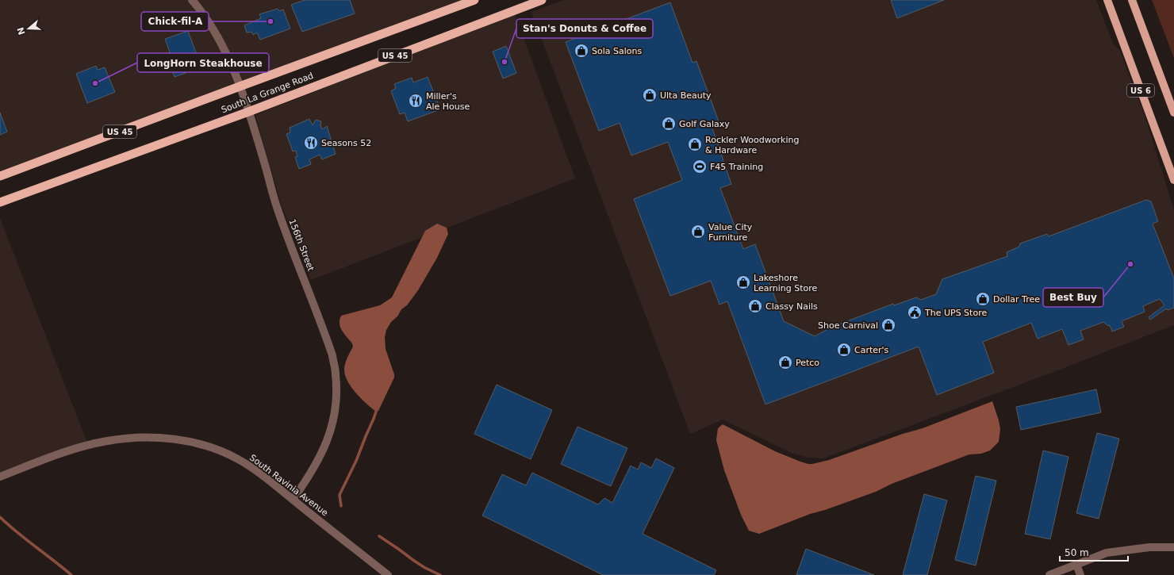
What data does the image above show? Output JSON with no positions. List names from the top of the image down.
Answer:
{
  "streets": {
    "highway": ["US 45", "South La Grange Road"],
    "main road": ["US 6"],
    "street": ["156th Street", "South Ravinia Avenue"]
  },
  "crossings": [
    ["South La Grange Road", "156th Street"],
    ["156th Street", "South Ravinia Avenue"]
  ],
  "places": {
    "other": [
      "Chick-fil-A",
      "Stan's Donuts & Coffee",
      "LongHorn Steakhouse",
      "Best Buy"
    ],
    "shop": [
      "Sola Salons",
      "Ulta Beauty",
      "Golf Galaxy",
      "Rockler Woodworking & Hardware",
      "Value City Furniture",
      "Lakeshore Learning Store",
      "Dollar Tree",
      "Classy Nails",
      "Shoe Carnival",
      "Carter's",
      "Petco"
    ],
    "restaurant": ["Miller's Ale House", "Seasons 52"],
    "sports": ["F45 Training"],
    "public building": ["The UPS Store"]
  },
  "scale_bar": "50 m",
  "north": "left"
}
